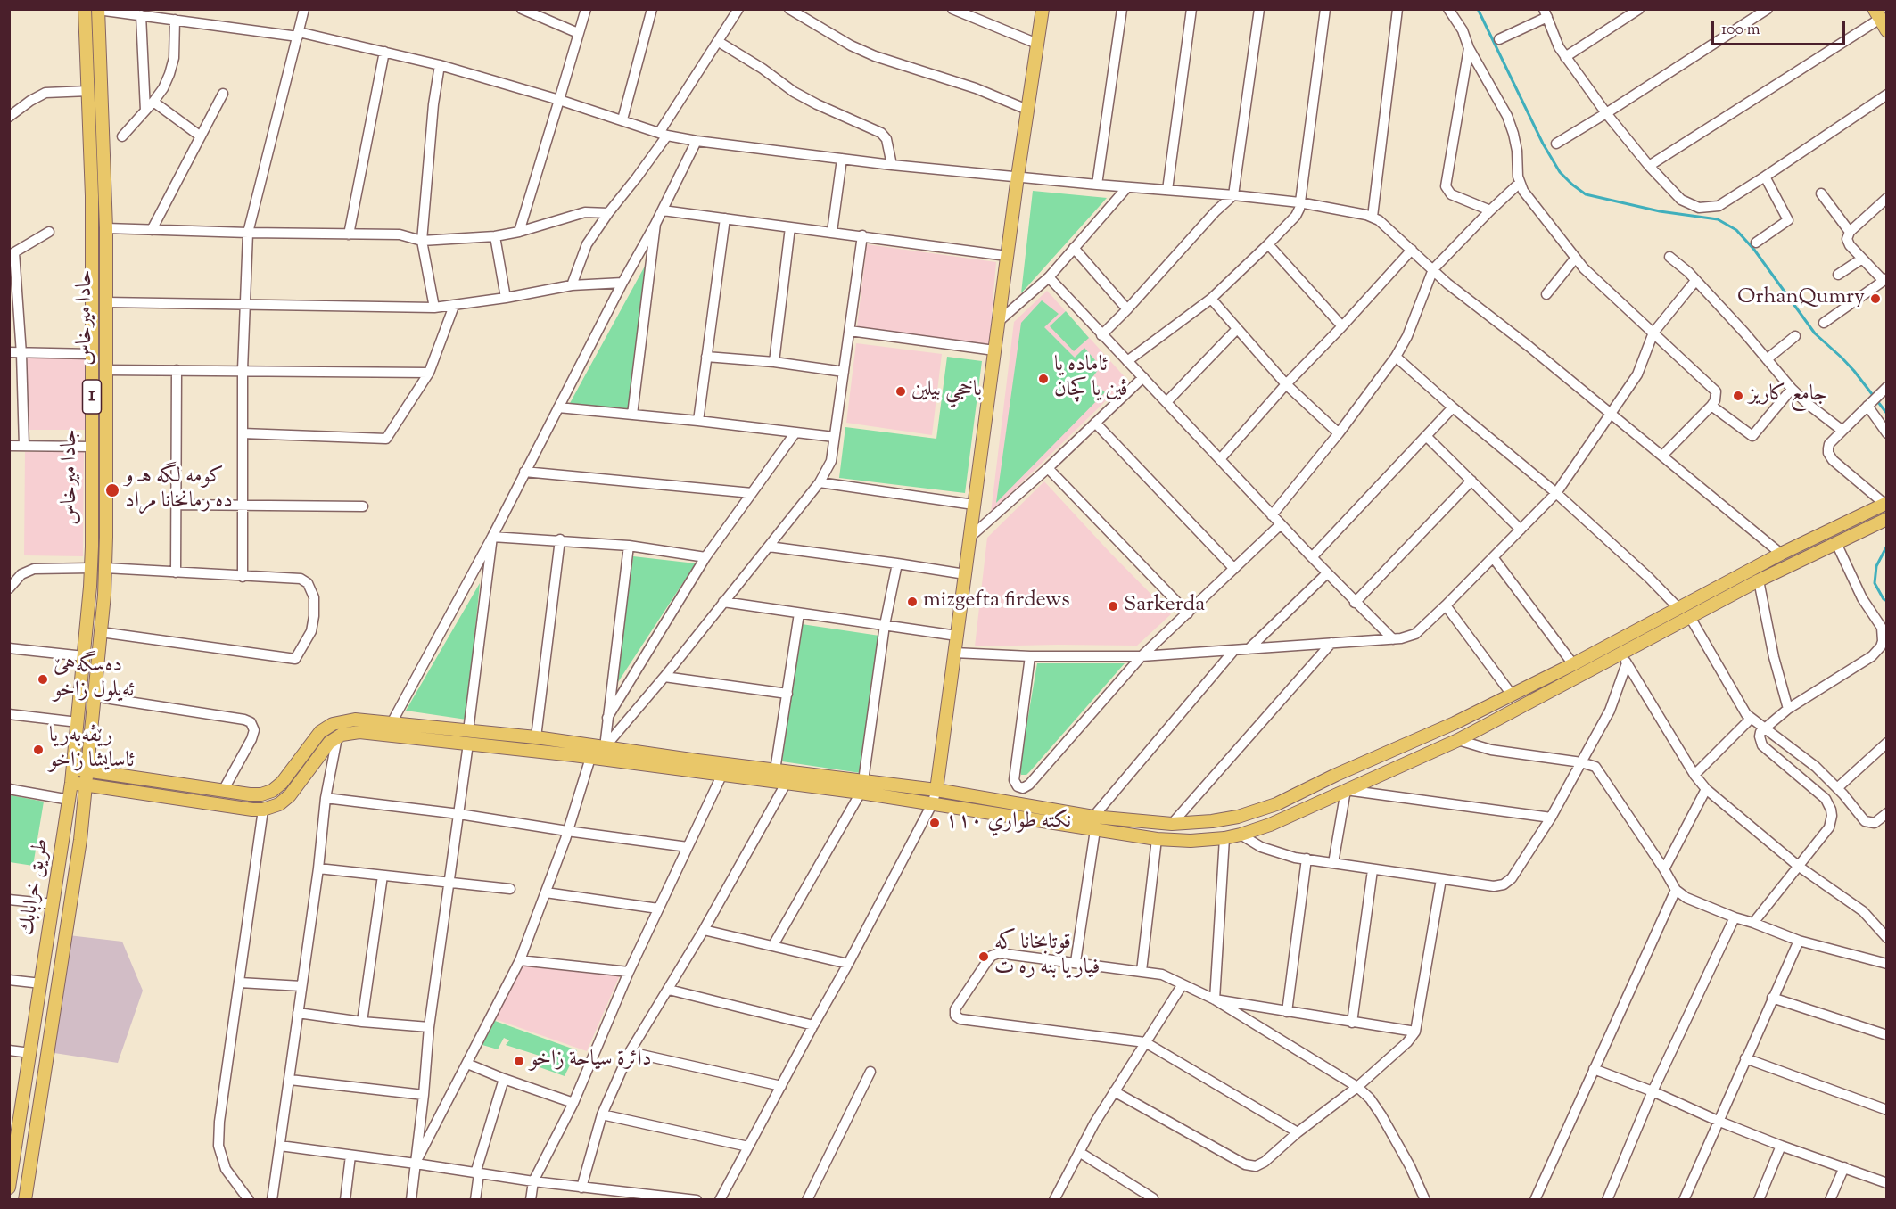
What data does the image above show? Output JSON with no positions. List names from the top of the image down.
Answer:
{
  "streets": {
    "main road": [
      "حادا ميرخاس",
      "1",
      "جادا ميرخاس",
      "طريق خرابابك"
    ]
  },
  "crossings": [
    ["جادا ميرخاس", "طريق خرابابك"]
  ],
  "places": [
    "OrhanQumry",
    "ئاماده یا ڤین یا کچان",
    "باخجي بيلين",
    "جامع كاريز",
    "كومه لگه هـ و ده رمانخانا مراد",
    "mizgefta firdews",
    "Sarkerda",
    "ده‌سگه‌هێ ئه‌يلول زاخو",
    "رێڤه‌به‌ريا ئاسايشا زاخو",
    "نكته طواري ١١٠",
    "قوتابخانا كه فيار يا بنه ره ت",
    "دائرة سياحة زاخو"
  ],
  "scale_bar": "100 m"
}
